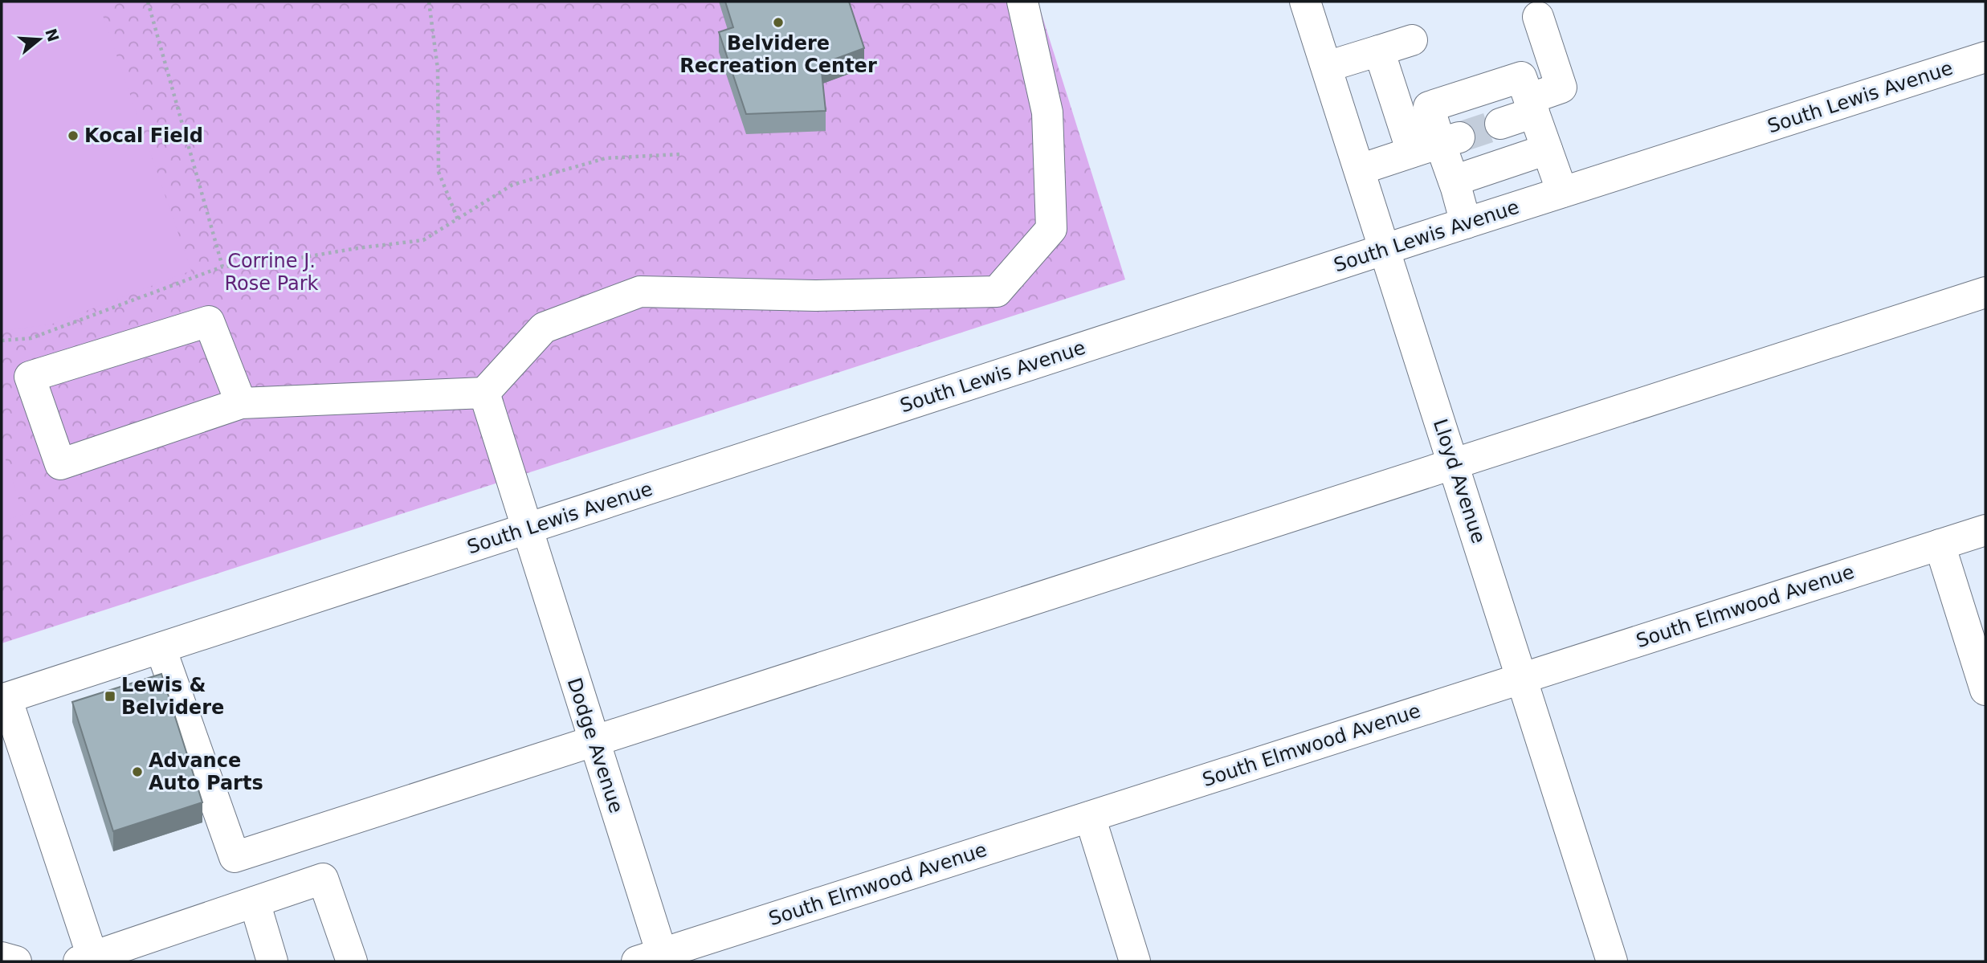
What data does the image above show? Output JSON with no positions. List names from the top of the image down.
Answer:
{
  "streets": {
    "street": [
      "South Lewis Avenue",
      "Lloyd Avenue",
      "South Elmwood Avenue",
      "Dodge Avenue"
    ]
  },
  "crossings": [
    ["South Lewis Avenue", "Lloyd Avenue"],
    ["South Lewis Avenue", "Dodge Avenue"],
    ["Lloyd Avenue", "South Elmwood Avenue"],
    ["South Elmwood Avenue", "Dodge Avenue"]
  ],
  "parks": ["Corrine J. Rose Park"],
  "places": {
    "other": ["Belvidere Recreation Center", "Kocal Field", "Advance Auto Parts"],
    "transit": ["Lewis & Belvidere"]
  },
  "north": "right"
}
